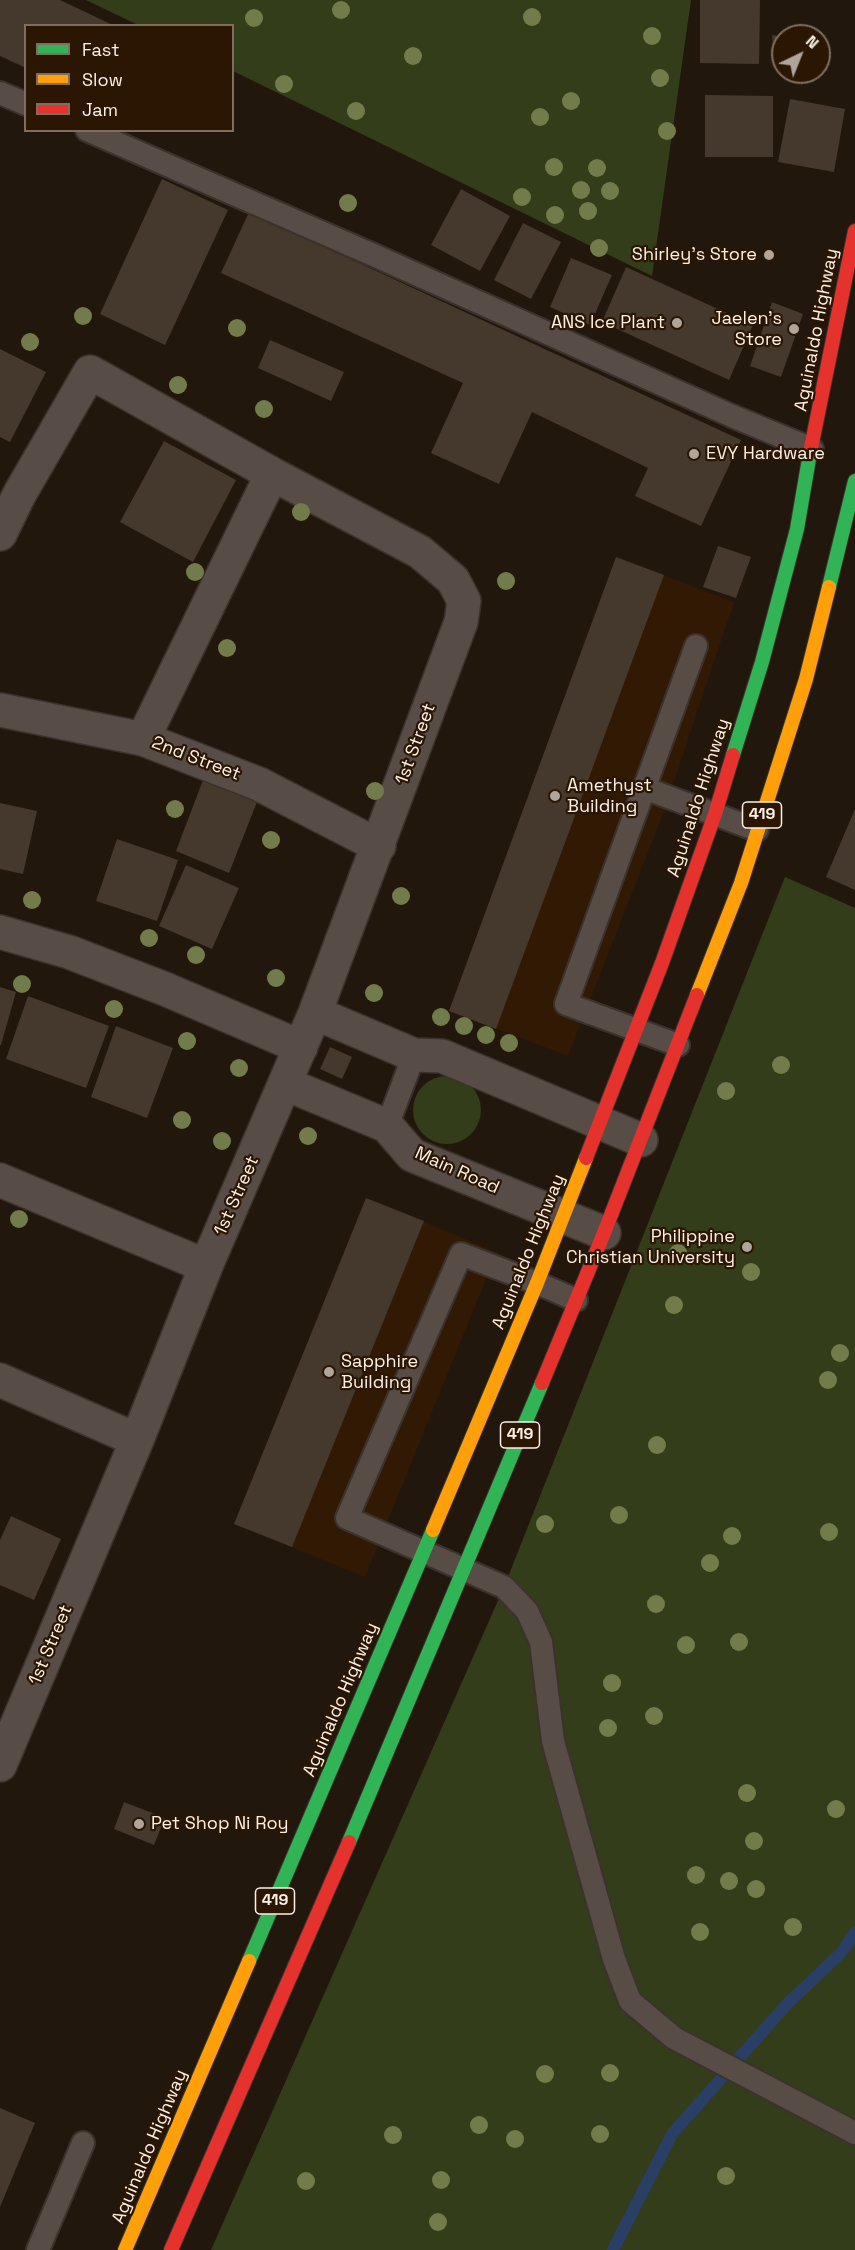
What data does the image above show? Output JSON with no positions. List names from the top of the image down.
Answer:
{
  "streets": {
    "main road": ["Aguinaldo Highway", "419"],
    "street": ["1st Street", "2nd Street", "Main Road"]
  },
  "crossings": [
    ["Aguinaldo Highway", "Main Road"],
    ["1st Street", "2nd Street"],
    ["1st Street", "Main Road"],
    ["419", "Main Road"]
  ],
  "places": [
    "Shirley's Store",
    "ANS Ice Plant",
    "Jaelen's Store",
    "EVY Hardware",
    "Amethyst Building",
    "Philippine Christian University",
    "Sapphire Building",
    "Pet Shop Ni Roy"
  ],
  "legend": ["Fast", "Slow", "Jam"],
  "north": "top right"
}
